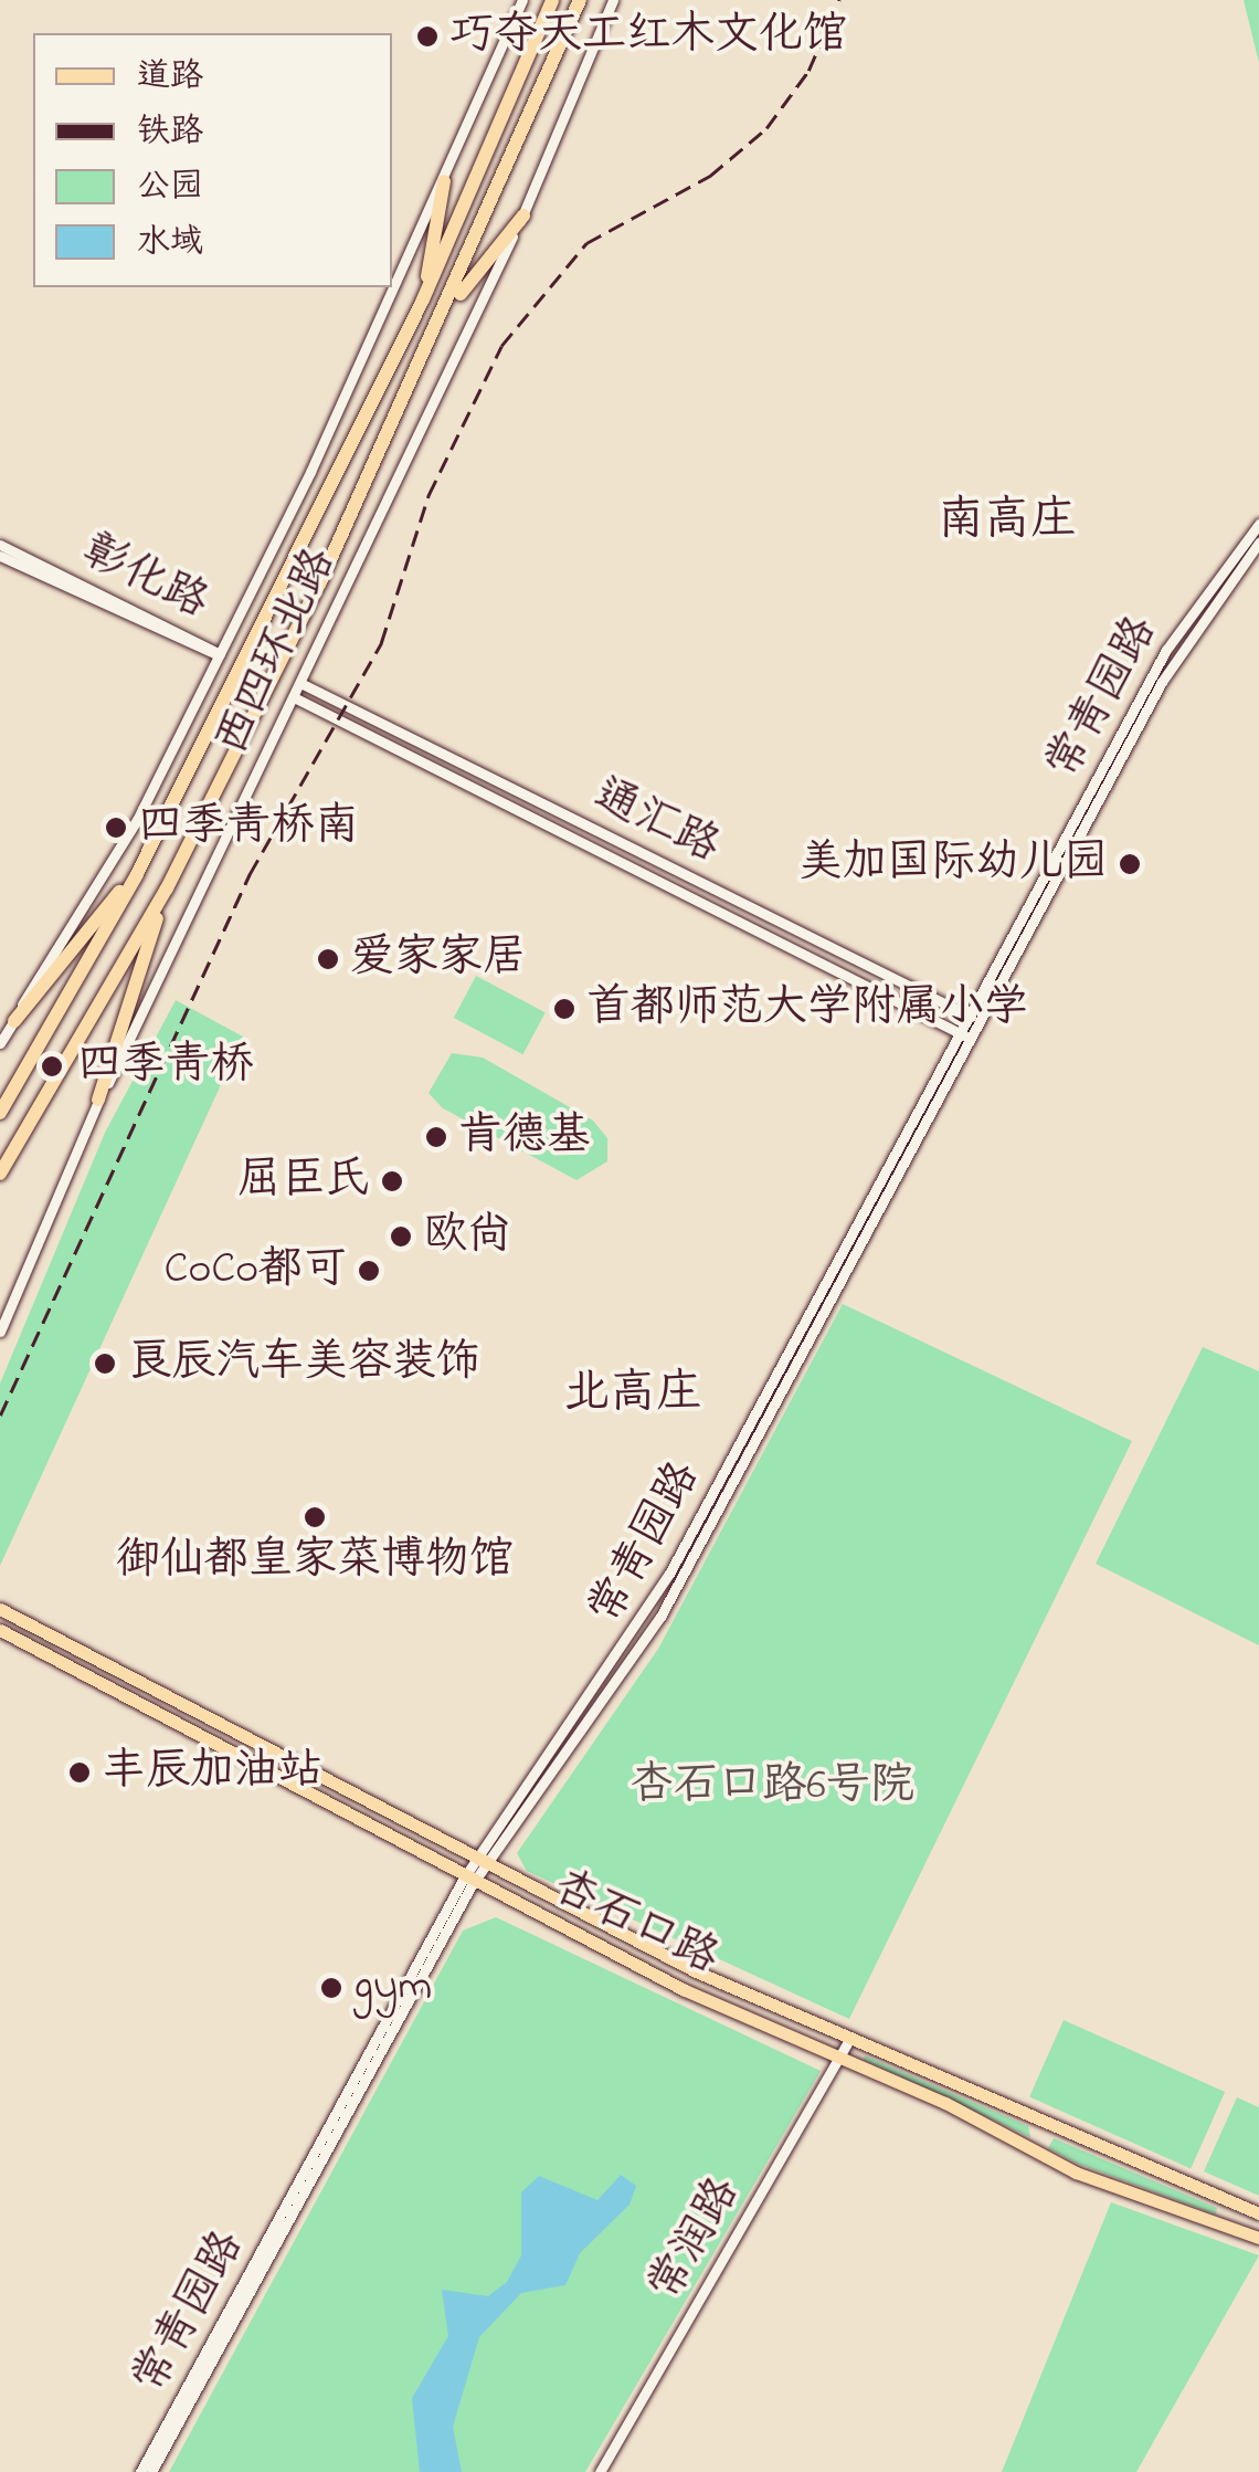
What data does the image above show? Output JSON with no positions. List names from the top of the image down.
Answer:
{
  "streets": {
    "highway": ["西四环北路"],
    "main road": ["杏石口路"],
    "street": [
      "彰化路",
      "常青园路",
      "通汇路",
      "常润路"
    ]
  },
  "crossings": [
    ["彰化路", "西四环北路"],
    ["西四环北路", "通汇路"],
    ["常青园路", "通汇路"],
    ["常青园路", "杏石口路"],
    ["杏石口路", "常润路"]
  ],
  "districts": ["南高庄", "北高庄"],
  "parks": ["杏石口路6号院"],
  "places": [
    "巧夺天工红木文化馆",
    "四季青桥南",
    "美加国际幼儿园",
    "爱家家居",
    "首都师范大学附属小学",
    "四季青桥",
    "肯德基",
    "屈臣氏",
    "欧尚",
    "CoCo都可",
    "良辰汽车美容装饰",
    "御仙都皇家菜博物馆",
    "丰辰加油站",
    "gym"
  ],
  "legend": [
    "道路",
    "铁路",
    "公园",
    "水域"
  ]
}
